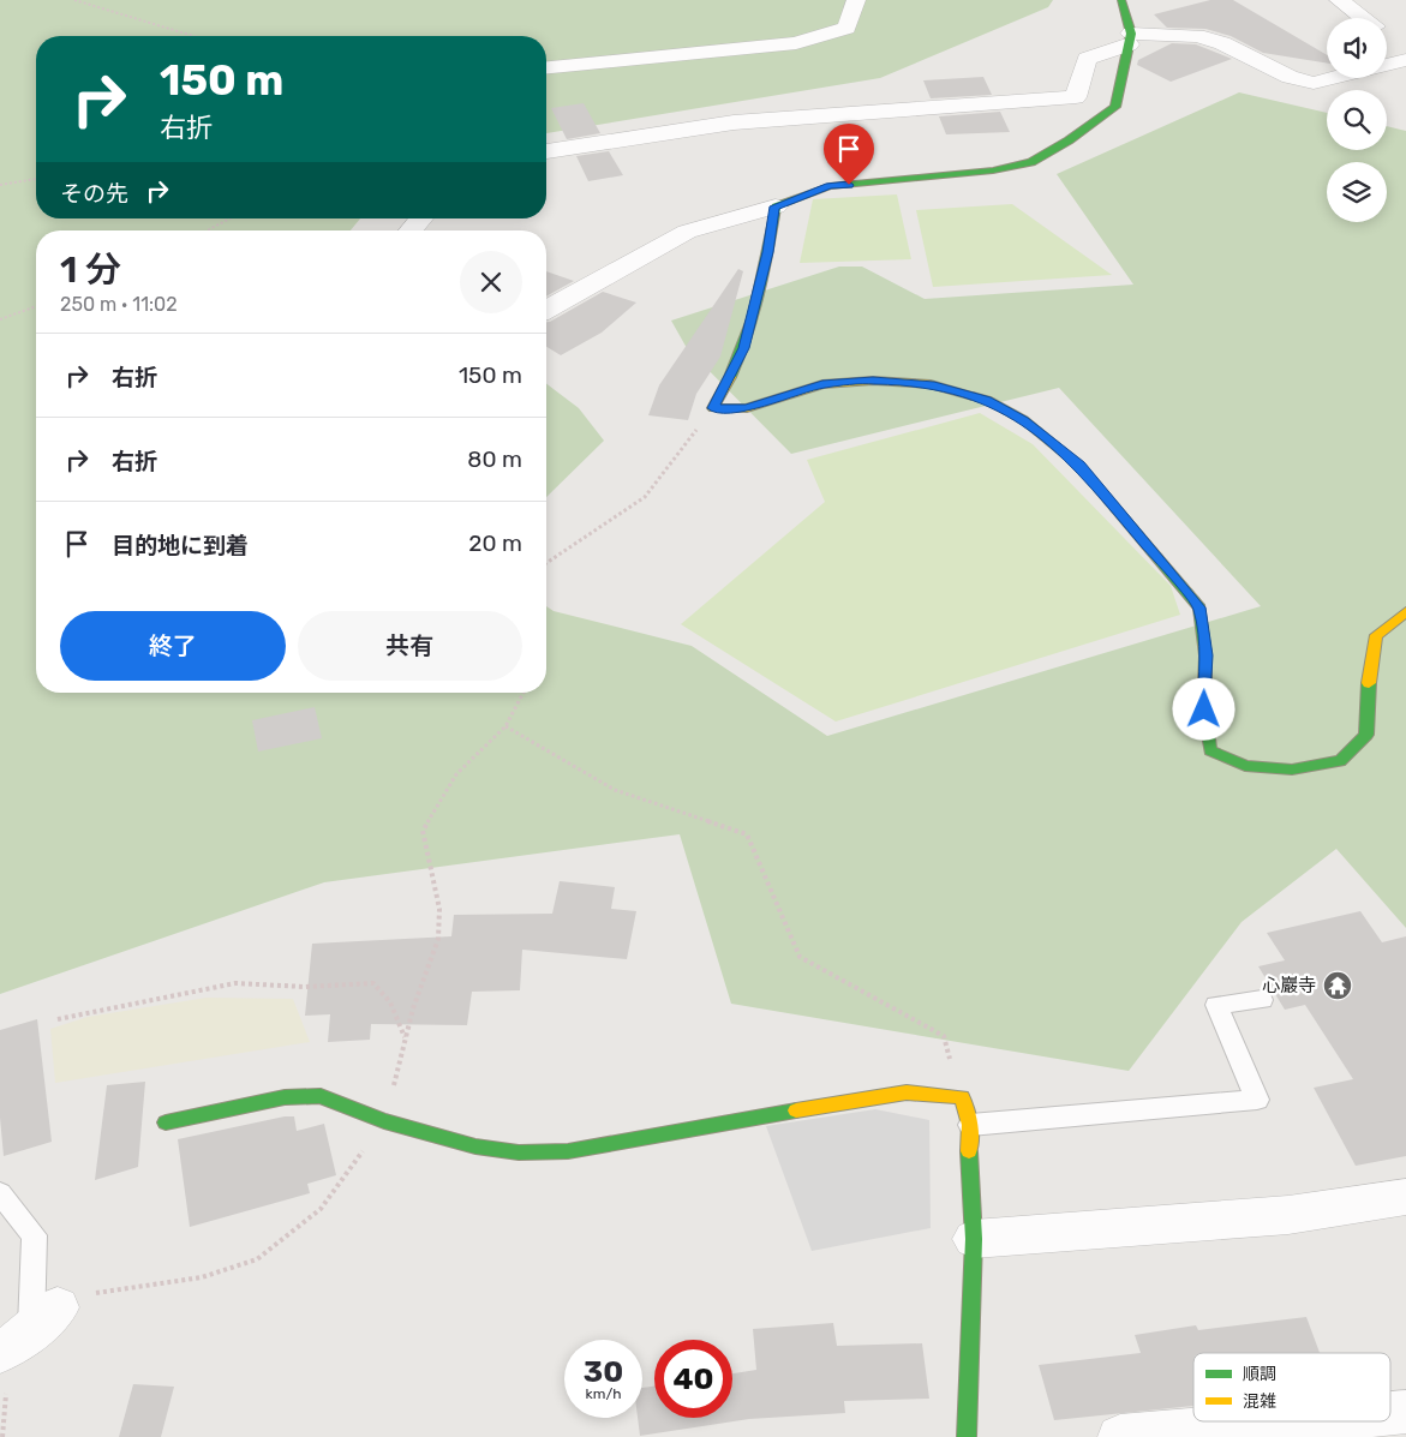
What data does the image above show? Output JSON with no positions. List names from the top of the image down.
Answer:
{
  "places": {
    "temple": ["心巖寺"]
  },
  "legend": ["順調", "混雑"],
  "page": {
    "turn": ["150 m", "右折"],
    "then": "その先",
    "heading": ["1 分", "250 m · 11:02"],
    "list": [
      {
        "name": "右折",
        "value": "150 m"
      },
      {
        "name": "右折",
        "value": "80 m"
      },
      {
        "name": "目的地に到着",
        "value": "20 m"
      }
    ],
    "buttons": ["終了", "共有"],
    "speed": "30 km/h",
    "limit": "40"
  }
}
